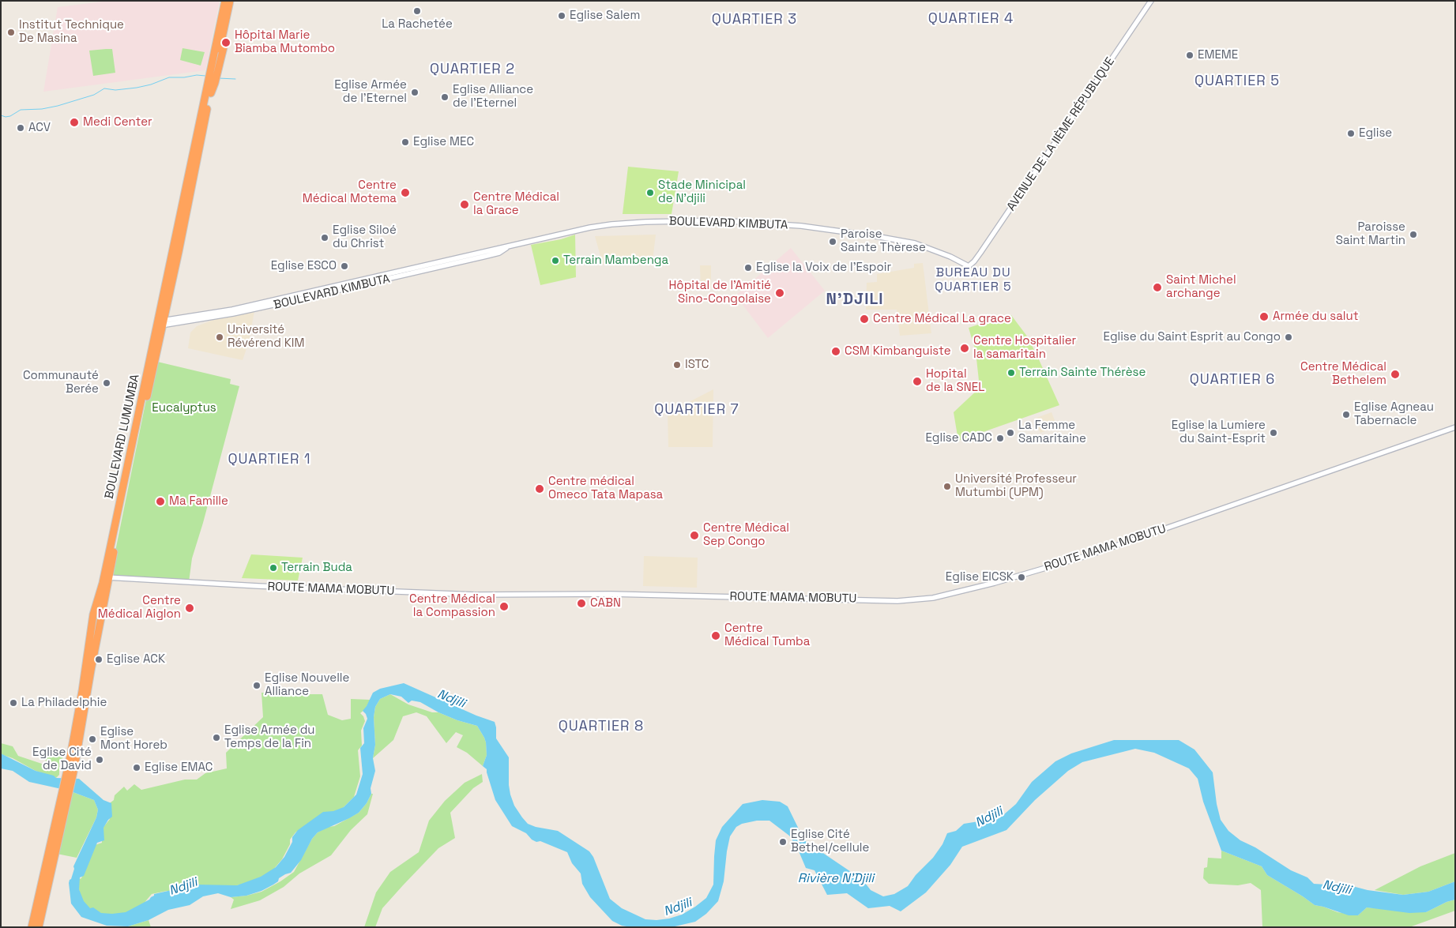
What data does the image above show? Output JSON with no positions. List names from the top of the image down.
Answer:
{
  "streets": {
    "highway": ["BOULEVARD LUMUMBA"],
    "street": ["AVENUE DE LA IIÈME RÉPUBLIQUE", "BOULEVARD KIMBUTA", "ROUTE MAMA MOBUTU"]
  },
  "crossings": [
    ["AVENUE DE LA IIÈME RÉPUBLIQUE", "BOULEVARD KIMBUTA"],
    ["BOULEVARD KIMBUTA", "BOULEVARD LUMUMBA"],
    ["BOULEVARD LUMUMBA", "ROUTE MAMA MOBUTU"]
  ],
  "districts": [
    "QUARTIER 4",
    "QUARTIER 3",
    "QUARTIER 2",
    "QUARTIER 5",
    "BUREAU DU QUARTIER 5",
    "N'DJILI",
    "QUARTIER 6",
    "QUARTIER 7",
    "QUARTIER 1",
    "QUARTIER 8"
  ],
  "water": ["Ndjili", "Rivière N'Djili"],
  "parks": ["Eucalyptus"],
  "places": [
    "La Rachetée",
    "Eglise Salem",
    "Institut Technique De Masina",
    "Hôpital Marie Biamba Mutombo",
    "EMEME",
    "Eglise Armée de l'Eternel",
    "Eglise Alliance de l'Eternel",
    "Medi Center",
    "ACV",
    "Eglise",
    "Eglise MEC",
    "Centre Médical Motema",
    "Stade Minicipal de N'djili",
    "Centre Médical la Grace",
    "Paroisse Saint Martin",
    "Eglise Siloé du Christ",
    "Paroise Sainte Thèrese",
    "Terrain Mambenga",
    "Eglise ESCO",
    "Eglise la Voix de l'Espoir",
    "Saint Michel archange",
    "Hôpital de l'Amitié Sino-Congolaise",
    "Armée du salut",
    "Centre Médical La grace",
    "Université Révérend KIM",
    "Eglise du Saint Esprit au Congo",
    "Centre Hospitalier la samaritain",
    "CSM Kimbanguiste",
    "ISTC",
    "Terrain Sainte Thérèse",
    "Centre Médical Bethelem",
    "Hopital de la SNEL",
    "Communauté Berée",
    "Eglise Agneau Tabernacle",
    "La Femme Samaritaine",
    "Eglise la Lumiere du Saint-Esprit",
    "Eglise CADC",
    "Université Professeur Mutumbi (UPM)",
    "Centre médical Omeco Tata Mapasa",
    "Ma Famille",
    "Centre Médical Sep Congo",
    "Terrain Buda",
    "Eglise EICSK",
    "CABN",
    "Centre Médical la Compassion",
    "Centre Médical Aiglon",
    "Centre Médical Tumba",
    "Eglise ACK",
    "Eglise Nouvelle Alliance",
    "La Philadelphie",
    "Eglise Armée du Temps de la Fin",
    "Eglise Mont Horeb",
    "Eglise Cité de David",
    "Eglise EMAC",
    "Eglise Cité Bethel/cellule"
  ]
}
